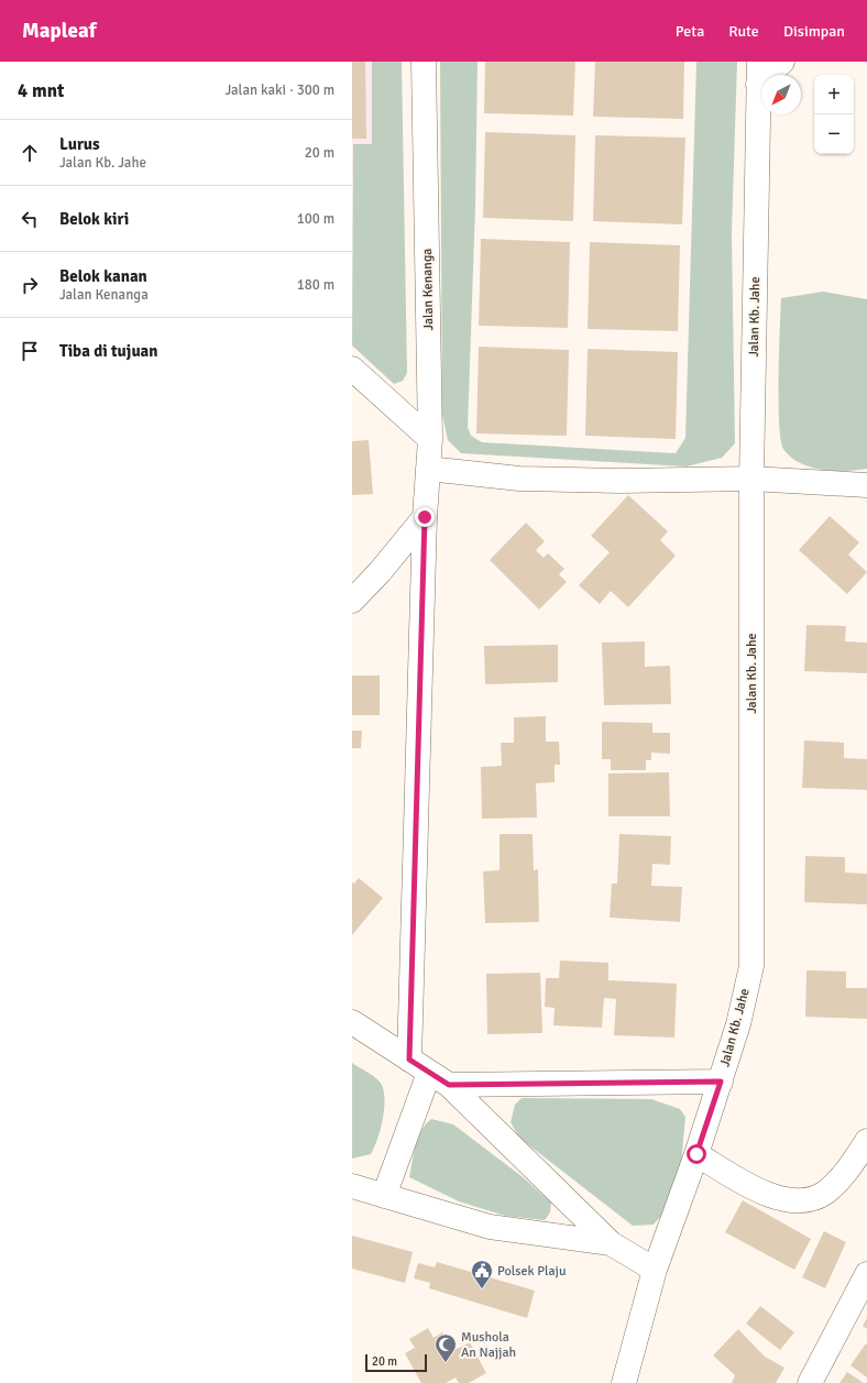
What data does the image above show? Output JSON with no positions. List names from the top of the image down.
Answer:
{
  "streets": {
    "street": ["Jalan Kenanga", "Jalan Kb. Jahe"]
  },
  "places": {
    "public building": ["Polsek Plaju"],
    "mosque": ["Mushola An Najjah"]
  },
  "scale_bar": "20 m",
  "north": "bottom left",
  "page": {
    "header": "Mapleaf",
    "nav": ["Peta", "Rute", "Disimpan"],
    "heading": ["4 mnt", "Jalan kaki · 300 m"],
    "map_buttons": ["+", "−"],
    "list": [
      ["Lurus", "Jalan Kb. Jahe", "20 m"],
      ["Belok kiri", "100 m"],
      ["Belok kanan", "Jalan Kenanga", "180 m"],
      "Tiba di tujuan"
    ],
    "scale": "20 m"
  }
}
